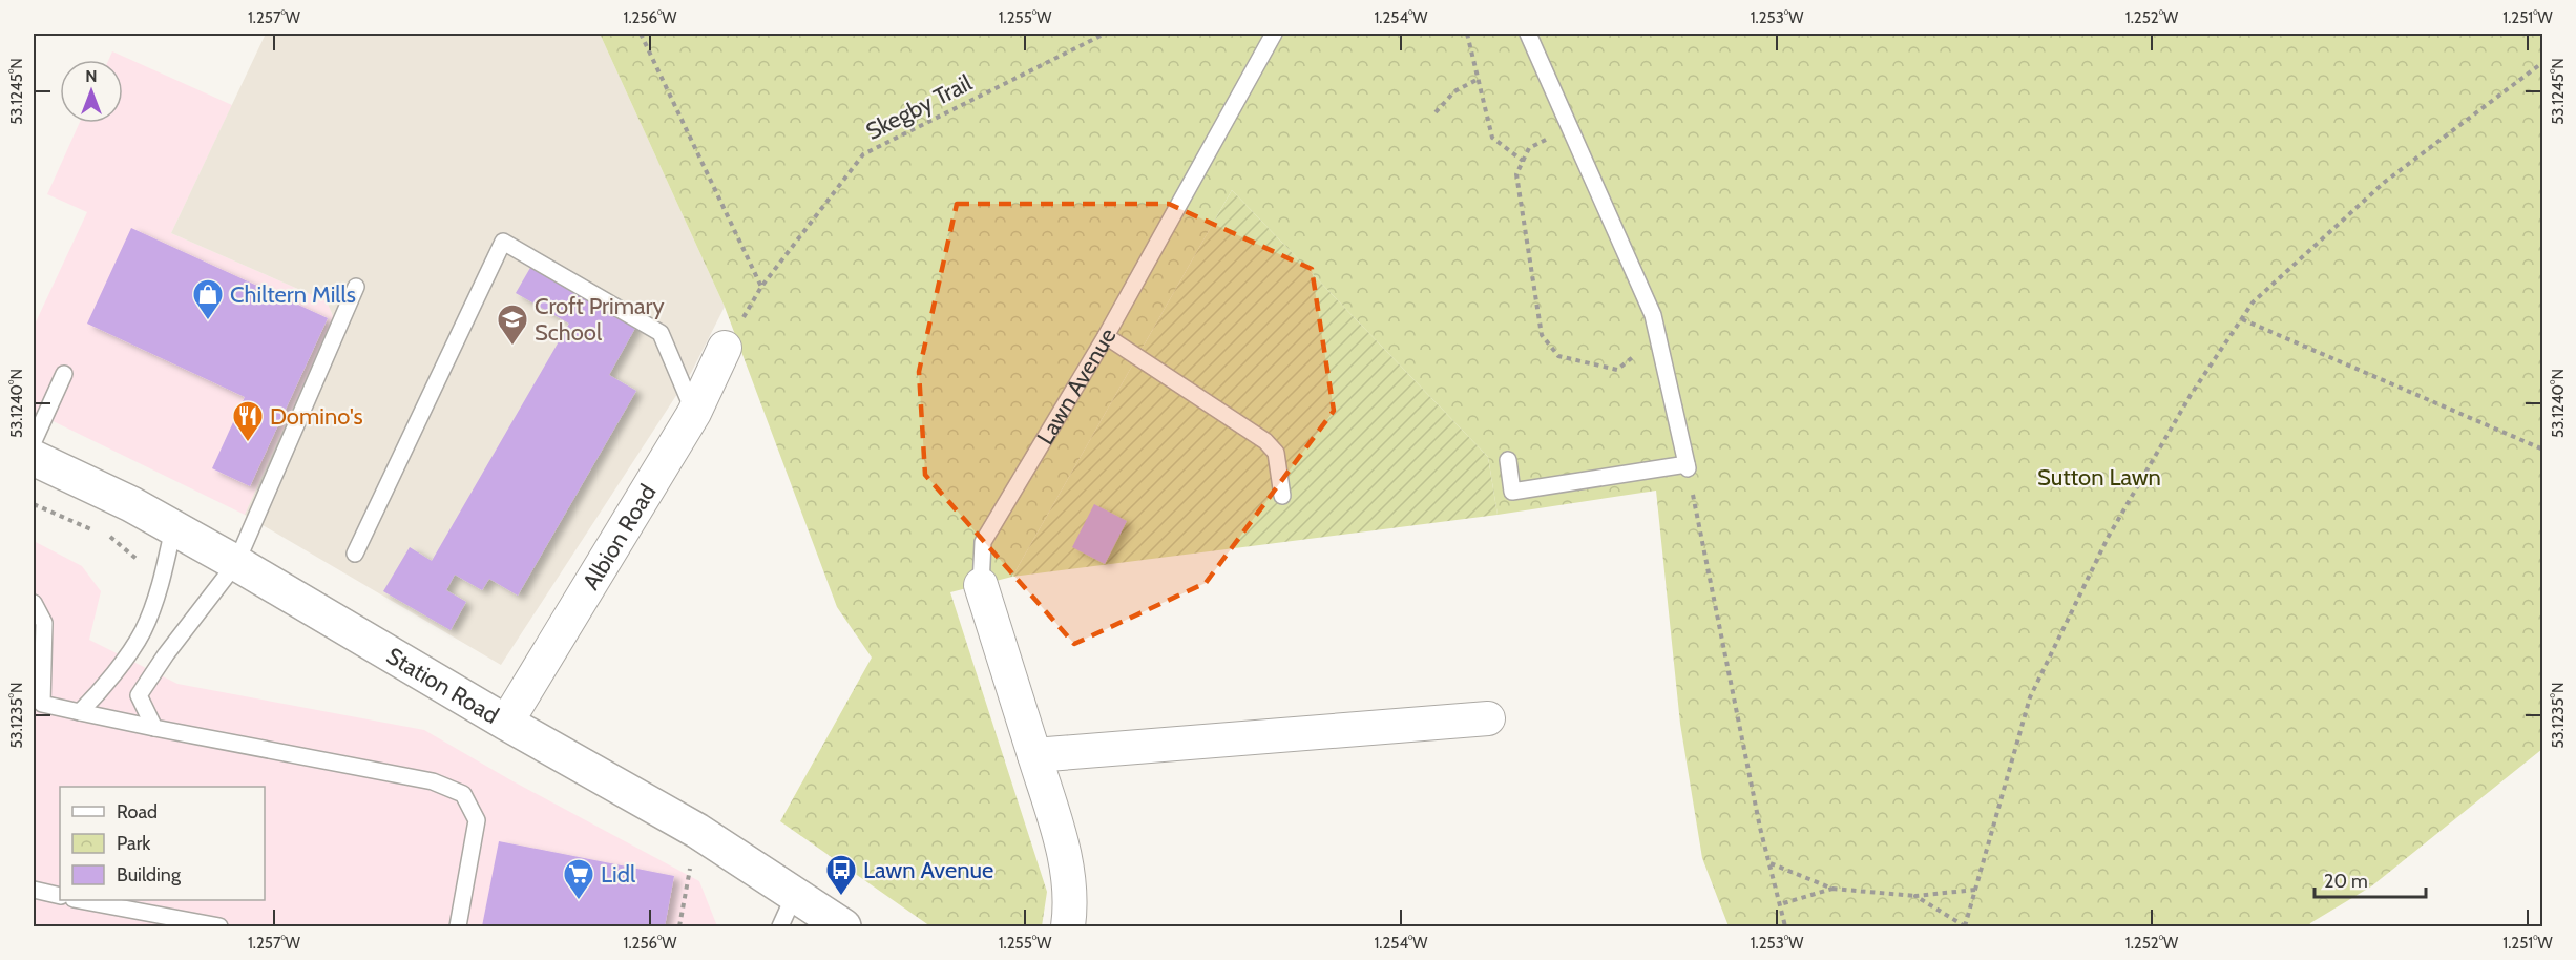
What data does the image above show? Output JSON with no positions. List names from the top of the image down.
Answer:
{
  "streets": {
    "street": ["Lawn Avenue", "Albion Road", "Station Road"],
    "path": ["Skegby Trail"]
  },
  "crossings": [
    ["Albion Road", "Station Road"]
  ],
  "parks": ["Sutton Lawn"],
  "places": {
    "shop": ["Chiltern Mills"],
    "school or university": ["Croft Primary School"],
    "restaurant": ["Domino's"],
    "bus stop": ["Lawn Avenue"],
    "supermarket": ["Lidl"]
  },
  "legend": ["Road", "Park", "Building"],
  "scale_bar": "20 m",
  "north": "top",
  "coordinates": [
    "1.257°W",
    "1.256°W",
    "1.255°W",
    "1.254°W",
    "1.253°W",
    "1.252°W",
    "1.251°W",
    "53.1245°N",
    "53.1240°N",
    "53.1235°N"
  ]
}
